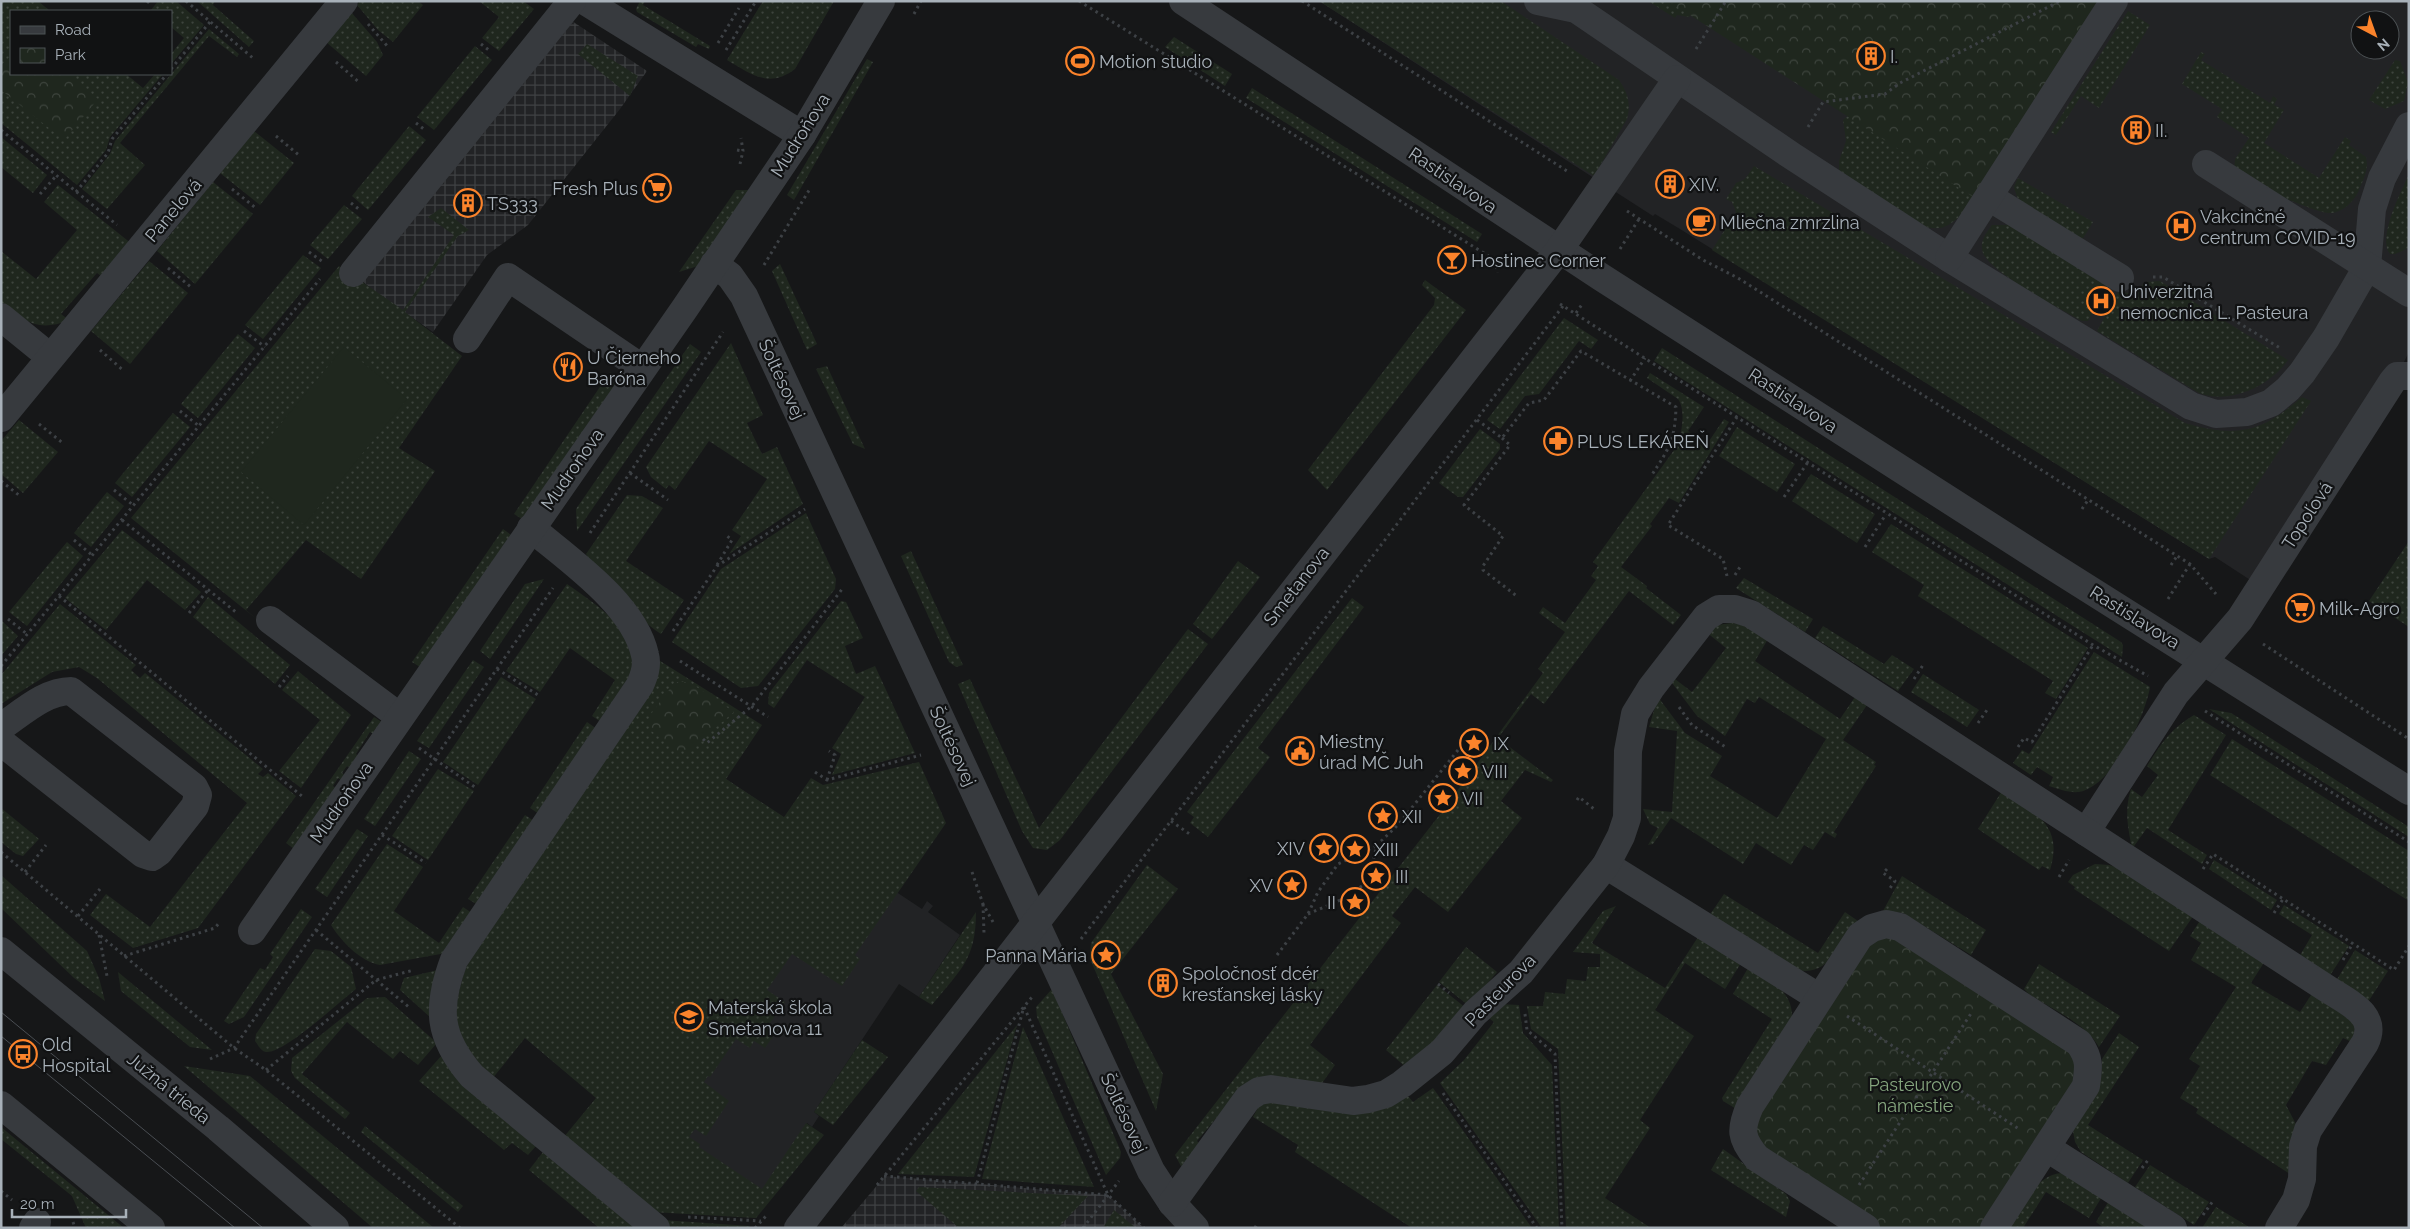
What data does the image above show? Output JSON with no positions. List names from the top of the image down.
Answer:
{
  "streets": {
    "street": [
      "Mudroňova",
      "Rastislavova",
      "Panelová",
      "Šoltésovej",
      "Topoľová",
      "Smetanova",
      "Pasteurova",
      "Južná trieda"
    ]
  },
  "crossings": [
    ["Mudroňova", "Šoltésovej"],
    ["Rastislavova", "Topoľová"],
    ["Rastislavova", "Smetanova"],
    ["Šoltésovej", "Smetanova"],
    ["Šoltésovej", "Pasteurova"]
  ],
  "parks": ["Pasteurovo námestie"],
  "places": {
    "building": [
      "I.",
      "II.",
      "XIV.",
      "TS333",
      "Spoločnosť dcér kresťanskej lásky"
    ],
    "sports": ["Motion studio"],
    "supermarket": ["Fresh Plus", "Milk-Agro"],
    "cafe": ["Mliečna zmrzlina"],
    "hospital": ["Vakcinčné centrum COVID-19", "Univerzitná nemocnica L. Pasteura"],
    "bar": ["Hostinec Corner"],
    "restaurant": ["U Čierneho Baróna"],
    "pharmacy": ["PLUS LEKÁREŇ"],
    "place": [
      "IX",
      "VIII",
      "VII",
      "XII",
      "XIV",
      "XIII",
      "III",
      "XV",
      "II",
      "Panna Mária"
    ],
    "public building": ["Miestny úrad MČ Juh"],
    "school or university": ["Materská škola Smetanova 11"],
    "bus stop": ["Old Hospital"]
  },
  "legend": ["Road", "Park"],
  "scale_bar": "20 m",
  "north": "bottom right"
}
